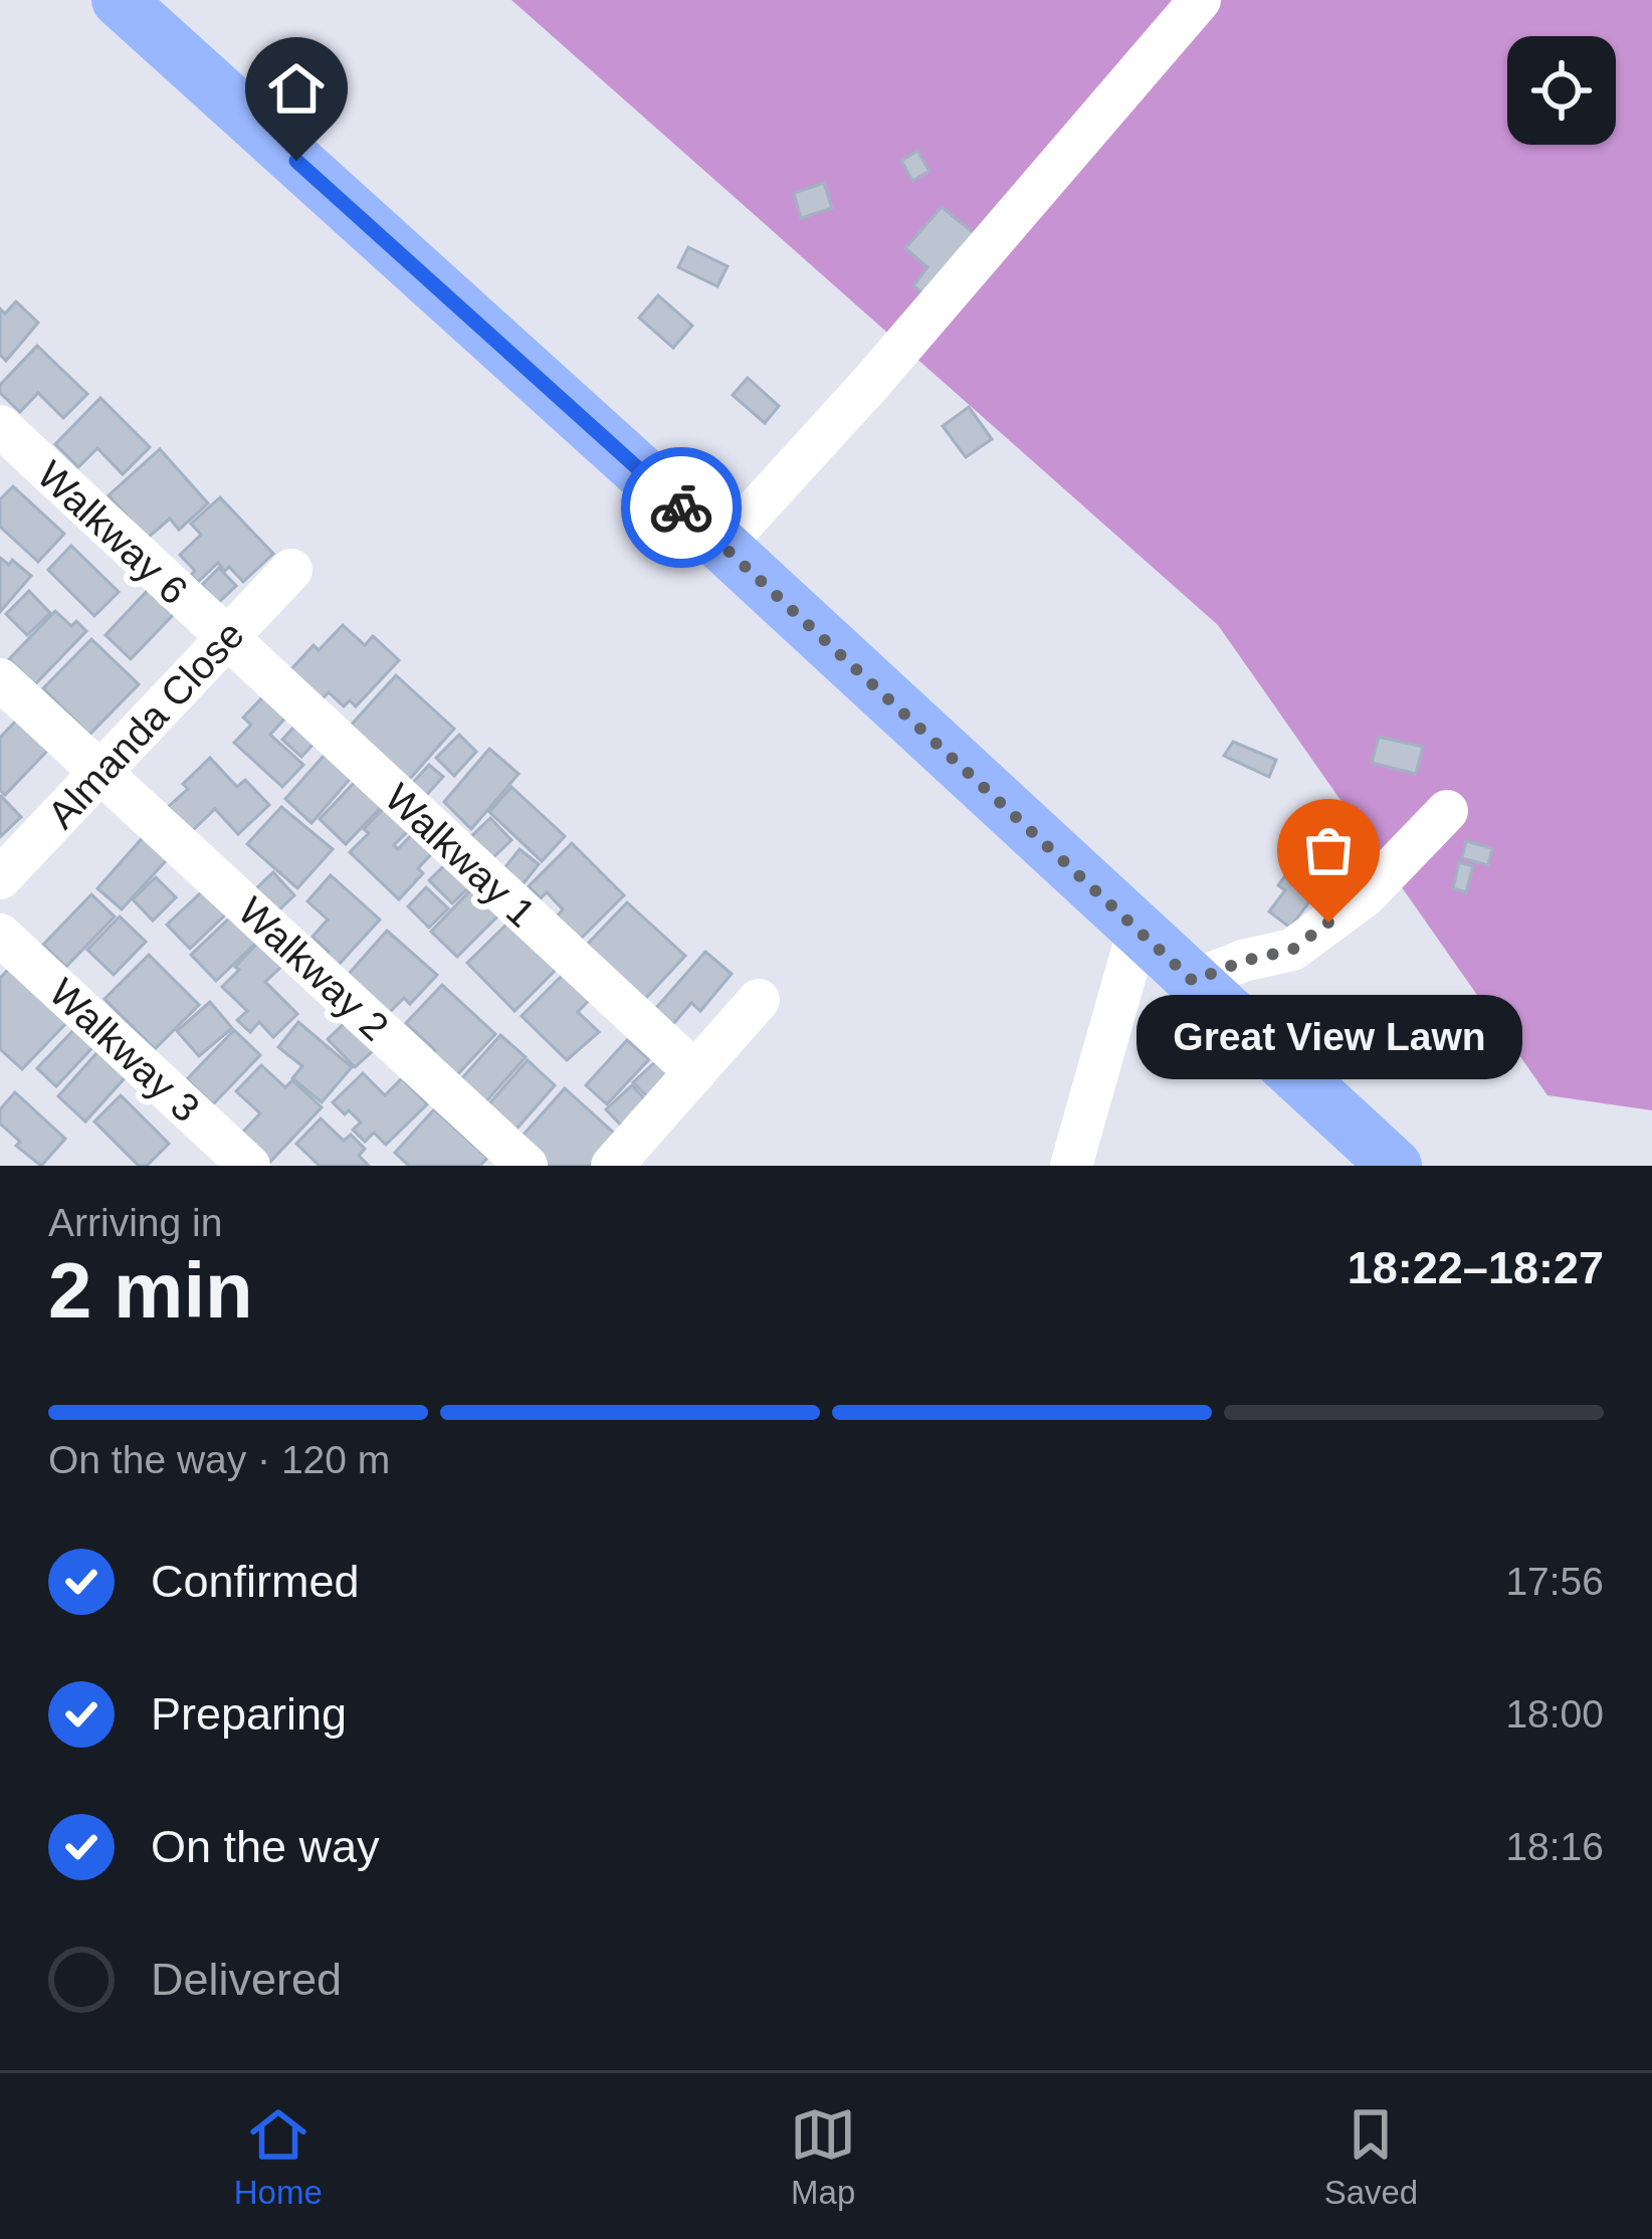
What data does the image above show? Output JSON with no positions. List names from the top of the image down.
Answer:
{
  "streets": {
    "street": [
      "Walkway 6",
      "Almanda Close",
      "Walkway 1",
      "Walkway 2",
      "Walkway 3"
    ]
  },
  "crossings": [
    ["Walkway 6", "Almanda Close"],
    ["Walkway 6", "Walkway 1"],
    ["Almanda Close", "Walkway 1"],
    ["Almanda Close", "Walkway 2"]
  ],
  "places": ["Great View Lawn"],
  "page": {
    "bubble": "Great View Lawn",
    "heading": ["2 min", "Arriving in", "18:22–18:27"],
    "bar": "On the way · 120 m",
    "list": [
      ["Confirmed", "17:56"],
      ["Preparing", "18:00"],
      ["On the way", "18:16"],
      "Delivered"
    ],
    "tabs": ["Home", "Map", "Saved"]
  }
}
